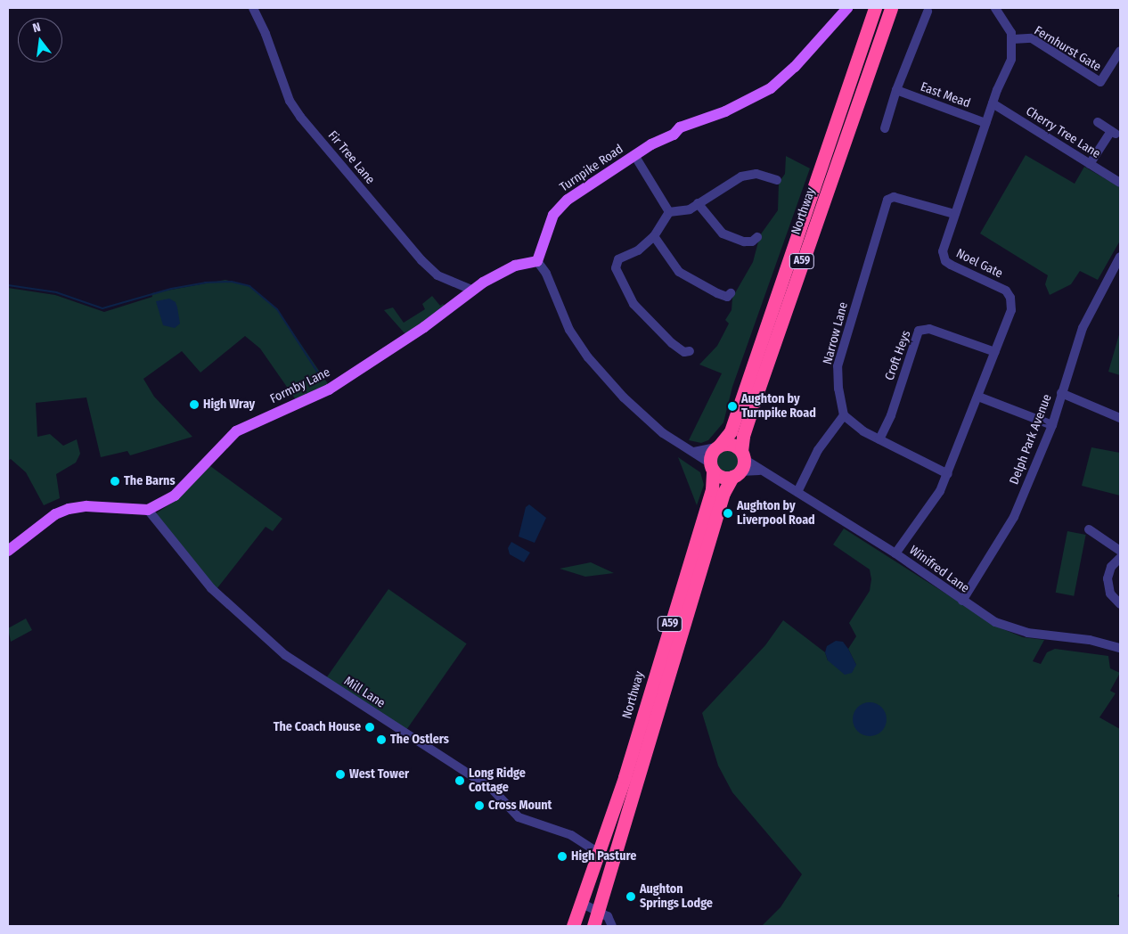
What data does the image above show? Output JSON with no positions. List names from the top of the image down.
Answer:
{
  "streets": {
    "highway": ["Northway", "A59"],
    "main road": ["Turnpike Road", "Formby Lane"],
    "street": [
      "Fernhurst Gate",
      "East Mead",
      "Cherry Tree Lane",
      "Fir Tree Lane",
      "Noel Gate",
      "Narrow Lane",
      "Croft Heys",
      "Delph Park Avenue",
      "Winifred Lane",
      "Mill Lane"
    ]
  },
  "crossings": [
    ["Fernhurst Gate", "Noel Gate"],
    ["East Mead", "Noel Gate"],
    ["Cherry Tree Lane", "Noel Gate"],
    ["Fir Tree Lane", "Formby Lane"],
    ["Turnpike Road", "Formby Lane"],
    ["Northway", "A59"],
    ["Northway", "Winifred Lane"],
    ["Northway", "Mill Lane"],
    ["Noel Gate", "Narrow Lane"],
    ["Noel Gate", "Croft Heys"],
    ["Noel Gate", "Winifred Lane"],
    ["Formby Lane", "Mill Lane"],
    ["Delph Park Avenue", "Winifred Lane"]
  ],
  "places": [
    "High Wray",
    "Aughton by Turnpike Road",
    "The Barns",
    "Aughton by Liverpool Road",
    "The Coach House",
    "The Ostlers",
    "West Tower",
    "Long Ridge Cottage",
    "Cross Mount",
    "High Pasture",
    "Aughton Springs Lodge"
  ],
  "north": "top"
}
